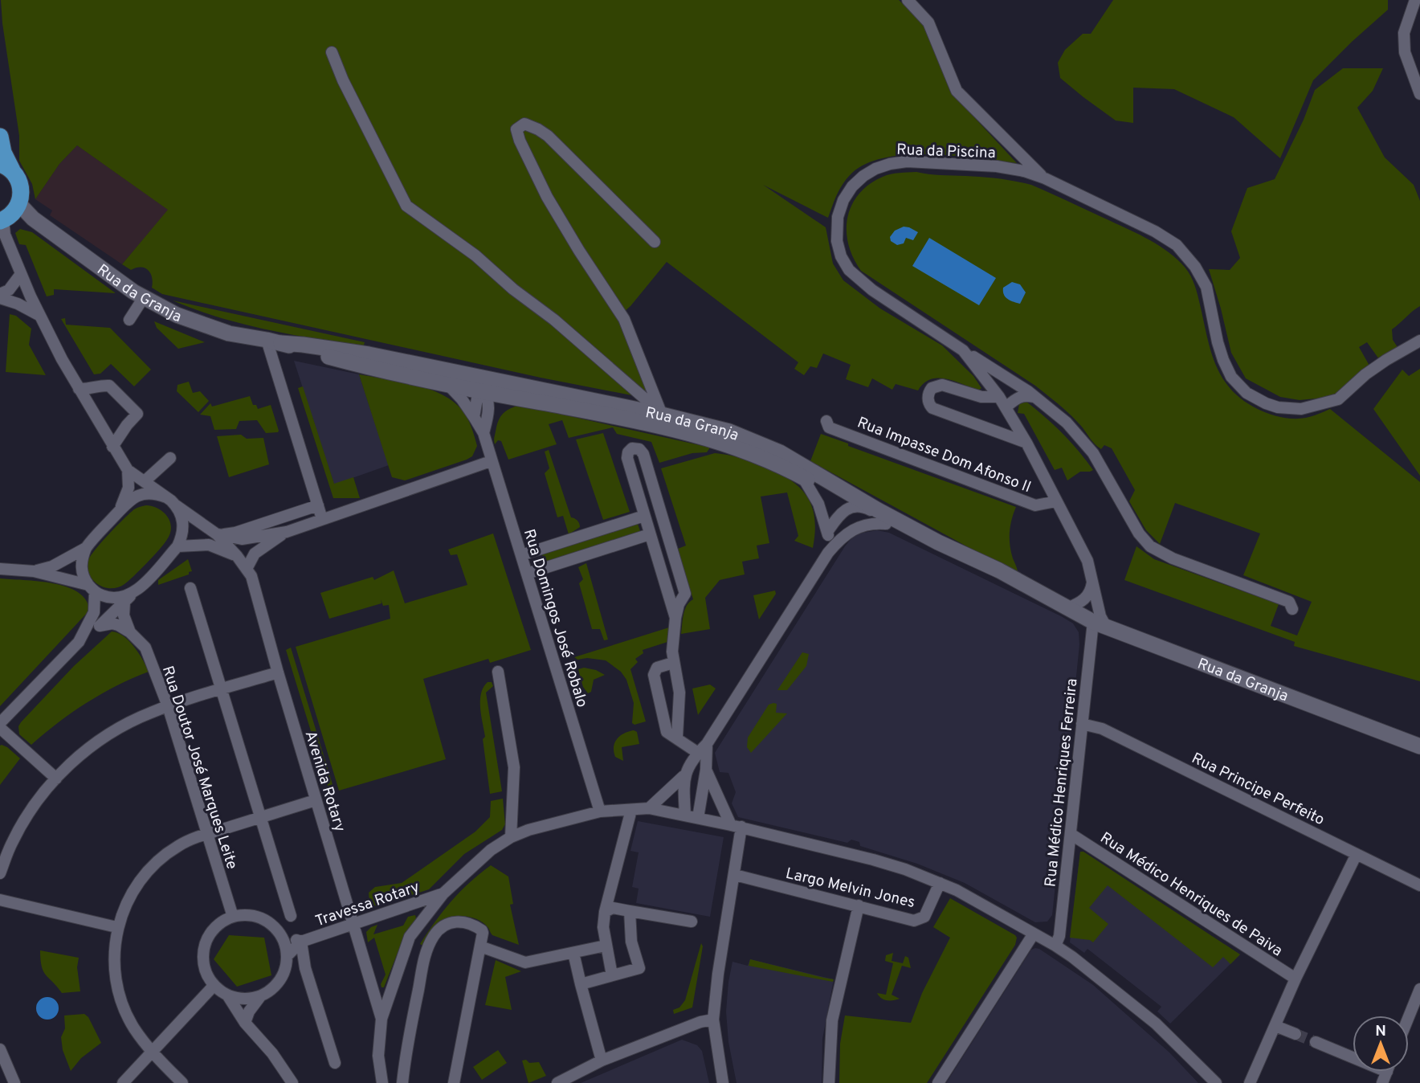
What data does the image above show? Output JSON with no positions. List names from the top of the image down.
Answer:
{
  "streets": {
    "main road": ["Rua da Granja"],
    "street": [
      "Rua da Piscina",
      "Rua Impasse Dom Afonso II",
      "Rua Domingos José Robalo",
      "Rua Doutor José Marques Leite",
      "Avenida Rotary",
      "Rua Médico Henriques Ferreira",
      "Rua Principe Perfeito",
      "Largo Melvin Jones",
      "Rua Médico Henriques de Paiva",
      "Travessa Rotary"
    ]
  },
  "crossings": [
    ["Rua da Piscina", "Rua da Granja"],
    ["Rua da Piscina", "Rua Impasse Dom Afonso II"],
    ["Rua da Piscina", "Rua Médico Henriques Ferreira"],
    ["Rua da Granja", "Rua Médico Henriques Ferreira"],
    ["Rua Doutor José Marques Leite", "Travessa Rotary"],
    ["Avenida Rotary", "Travessa Rotary"],
    ["Rua Médico Henriques Ferreira", "Rua Principe Perfeito"],
    ["Rua Médico Henriques Ferreira", "Rua Médico Henriques de Paiva"]
  ],
  "north": "top"
}
